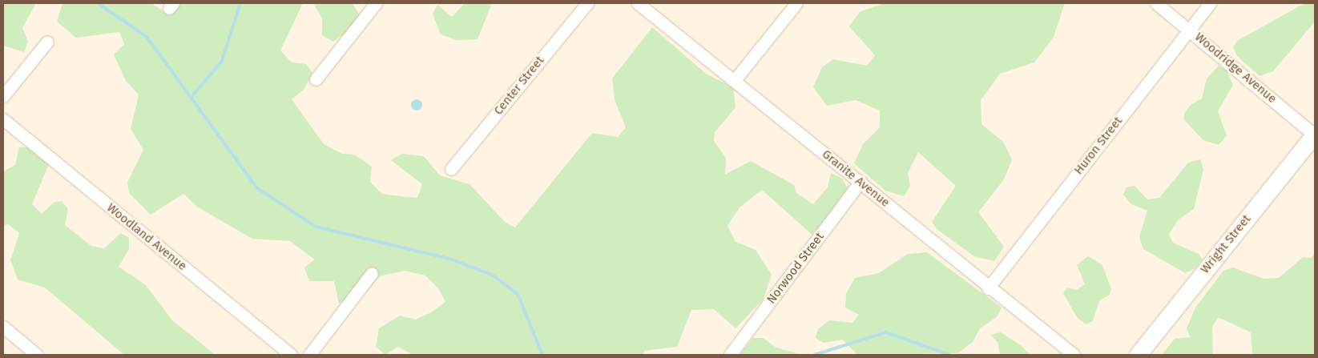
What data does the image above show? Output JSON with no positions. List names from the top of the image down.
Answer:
{
  "streets": {
    "main road": ["Wright Street"],
    "street": [
      "Woodridge Avenue",
      "Center Street",
      "Huron Street",
      "Granite Avenue",
      "Woodland Avenue",
      "Norwood Street"
    ]
  },
  "crossings": [
    ["Woodridge Avenue", "Huron Street"],
    ["Woodridge Avenue", "Wright Street"],
    ["Huron Street", "Granite Avenue"],
    ["Granite Avenue", "Norwood Street"]
  ]
}
